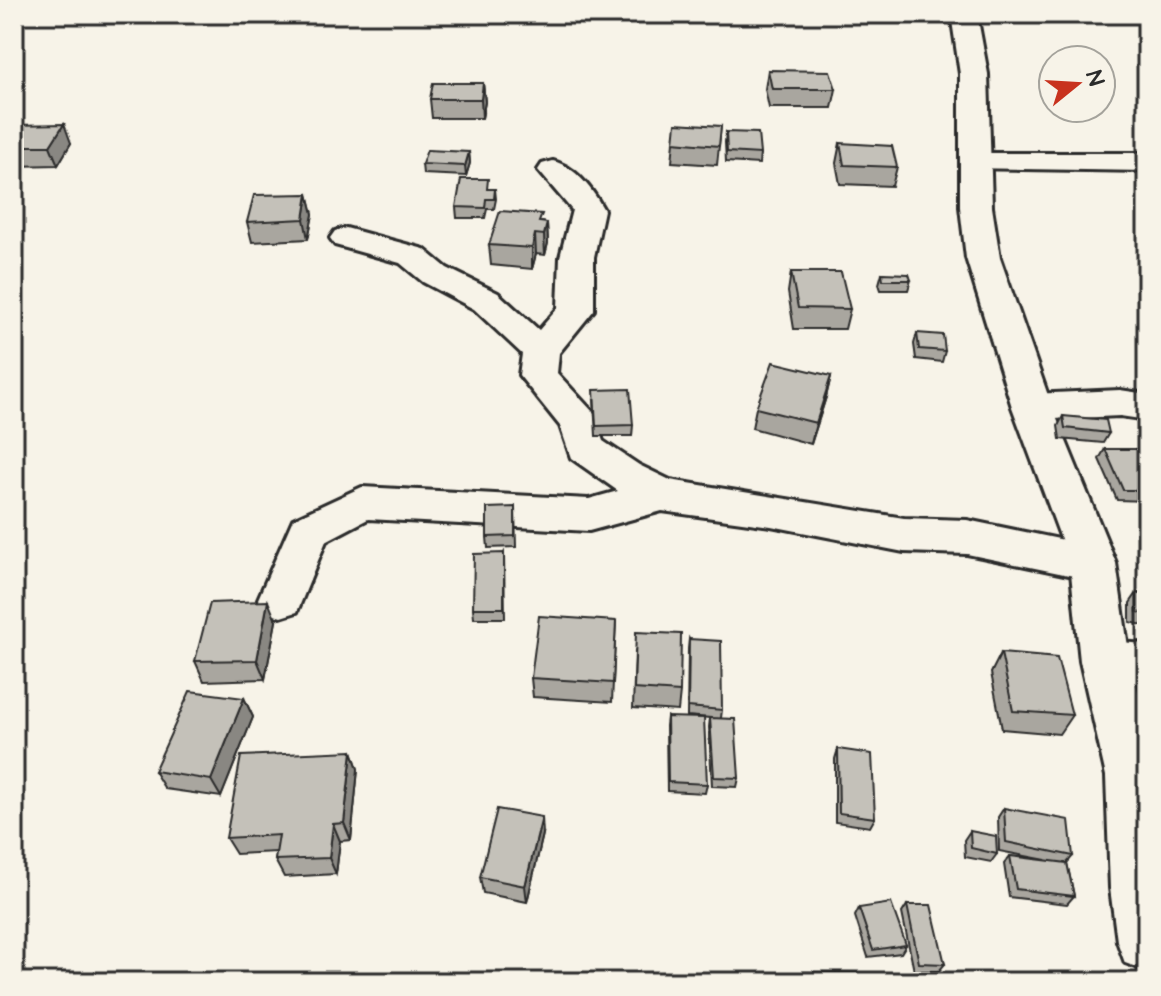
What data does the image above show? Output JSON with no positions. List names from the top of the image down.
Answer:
{
  "north": "right"
}
